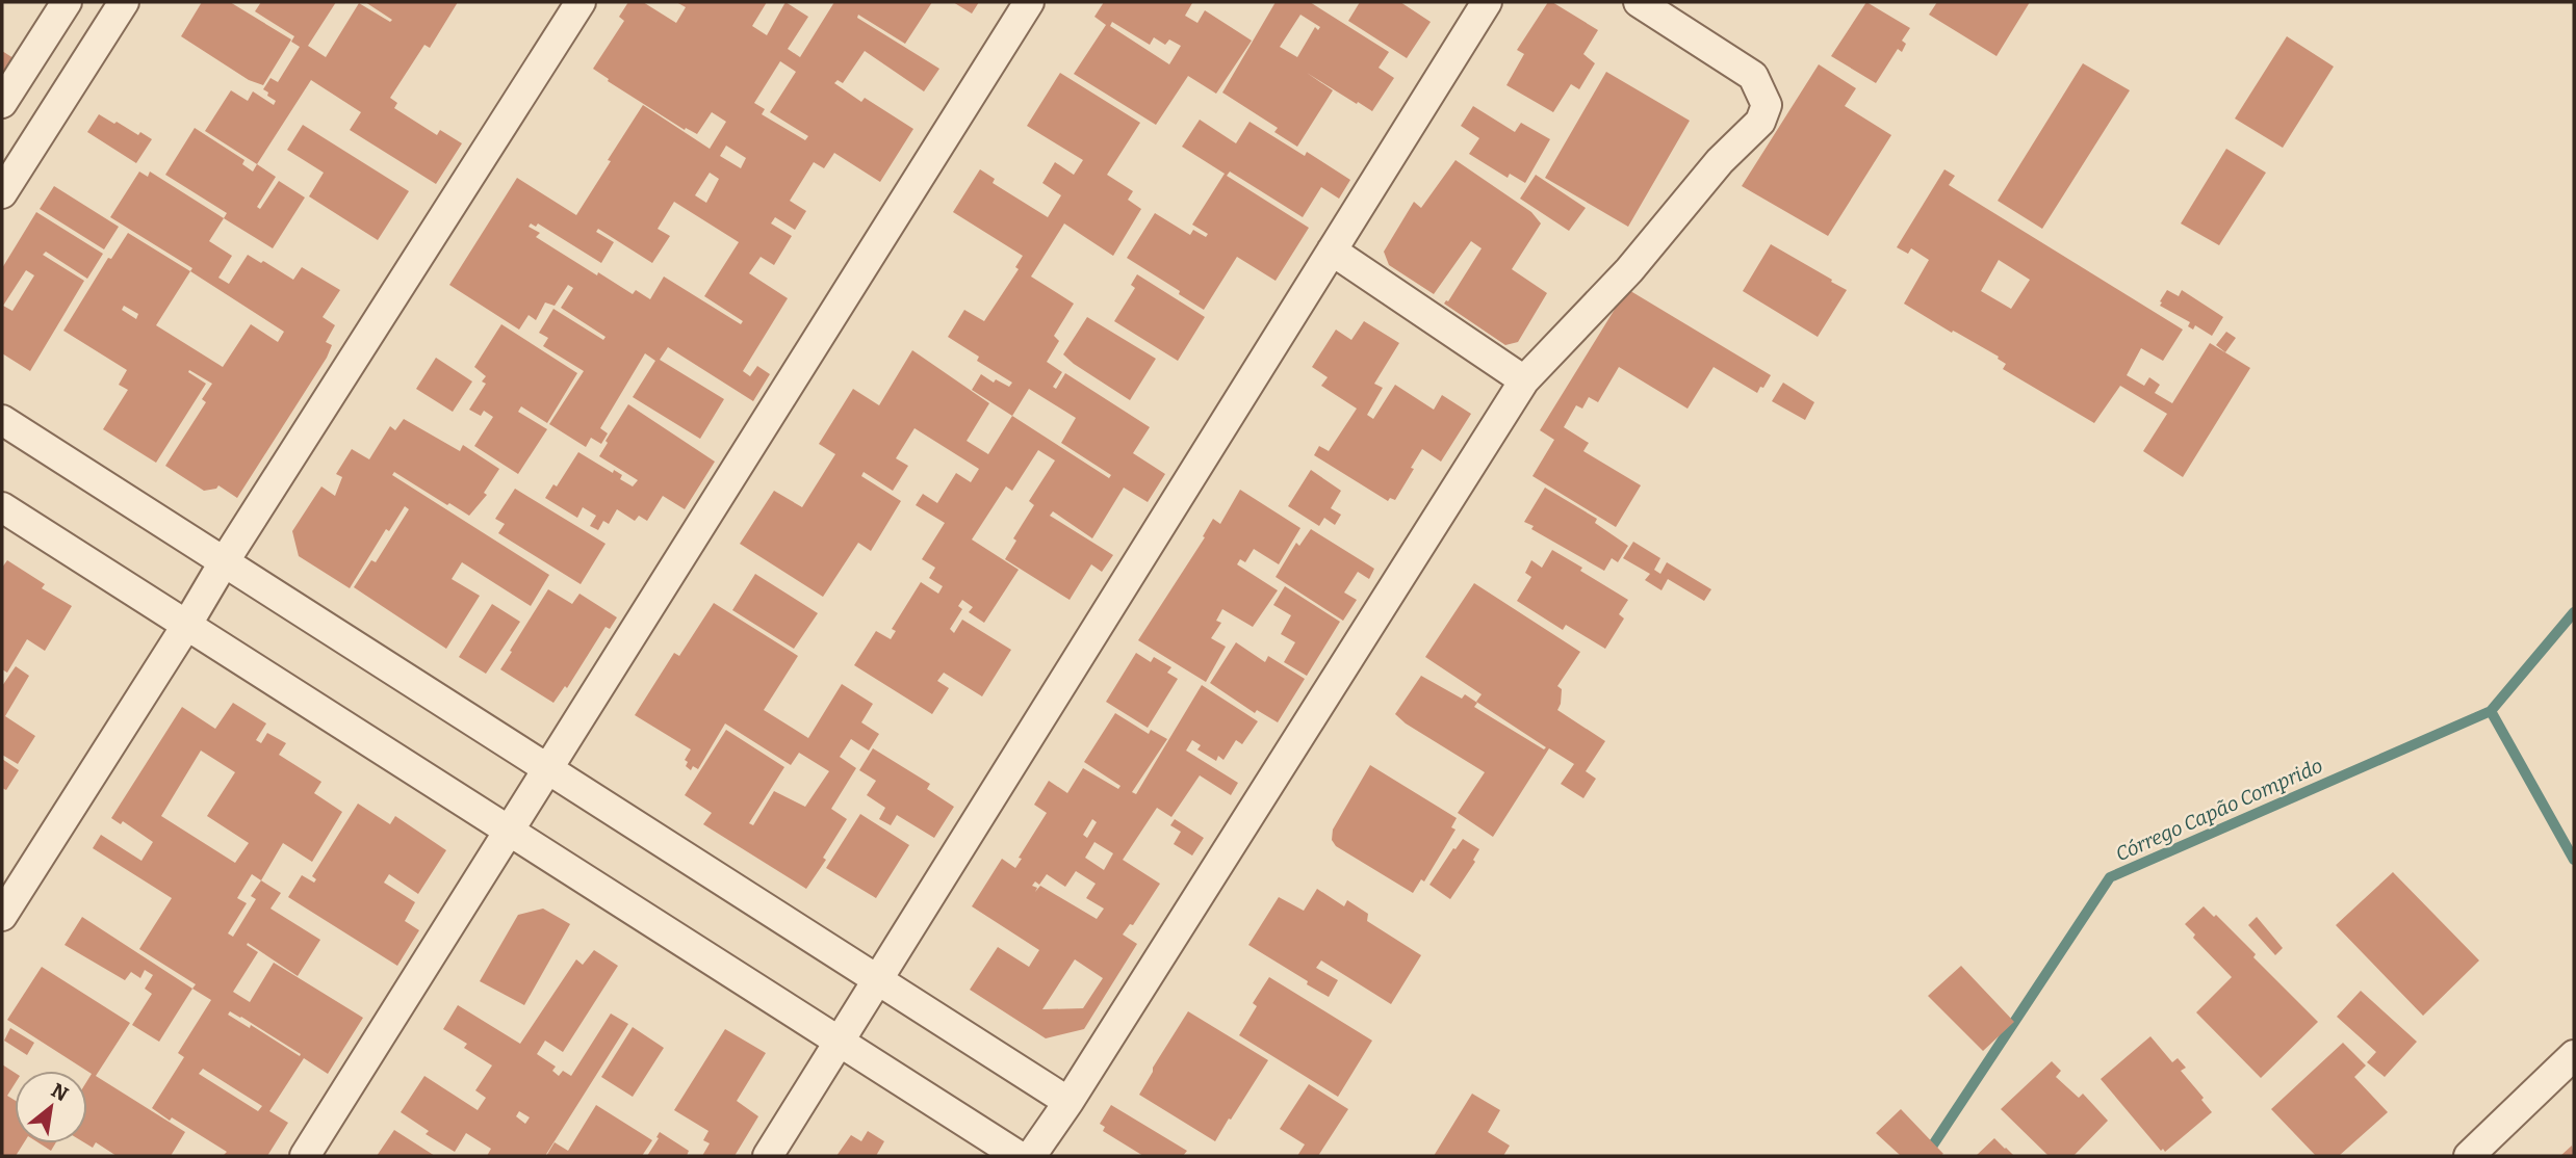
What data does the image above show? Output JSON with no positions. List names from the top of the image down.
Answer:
{
  "water": ["Córrego Capão Comprido"],
  "north": "top right"
}
